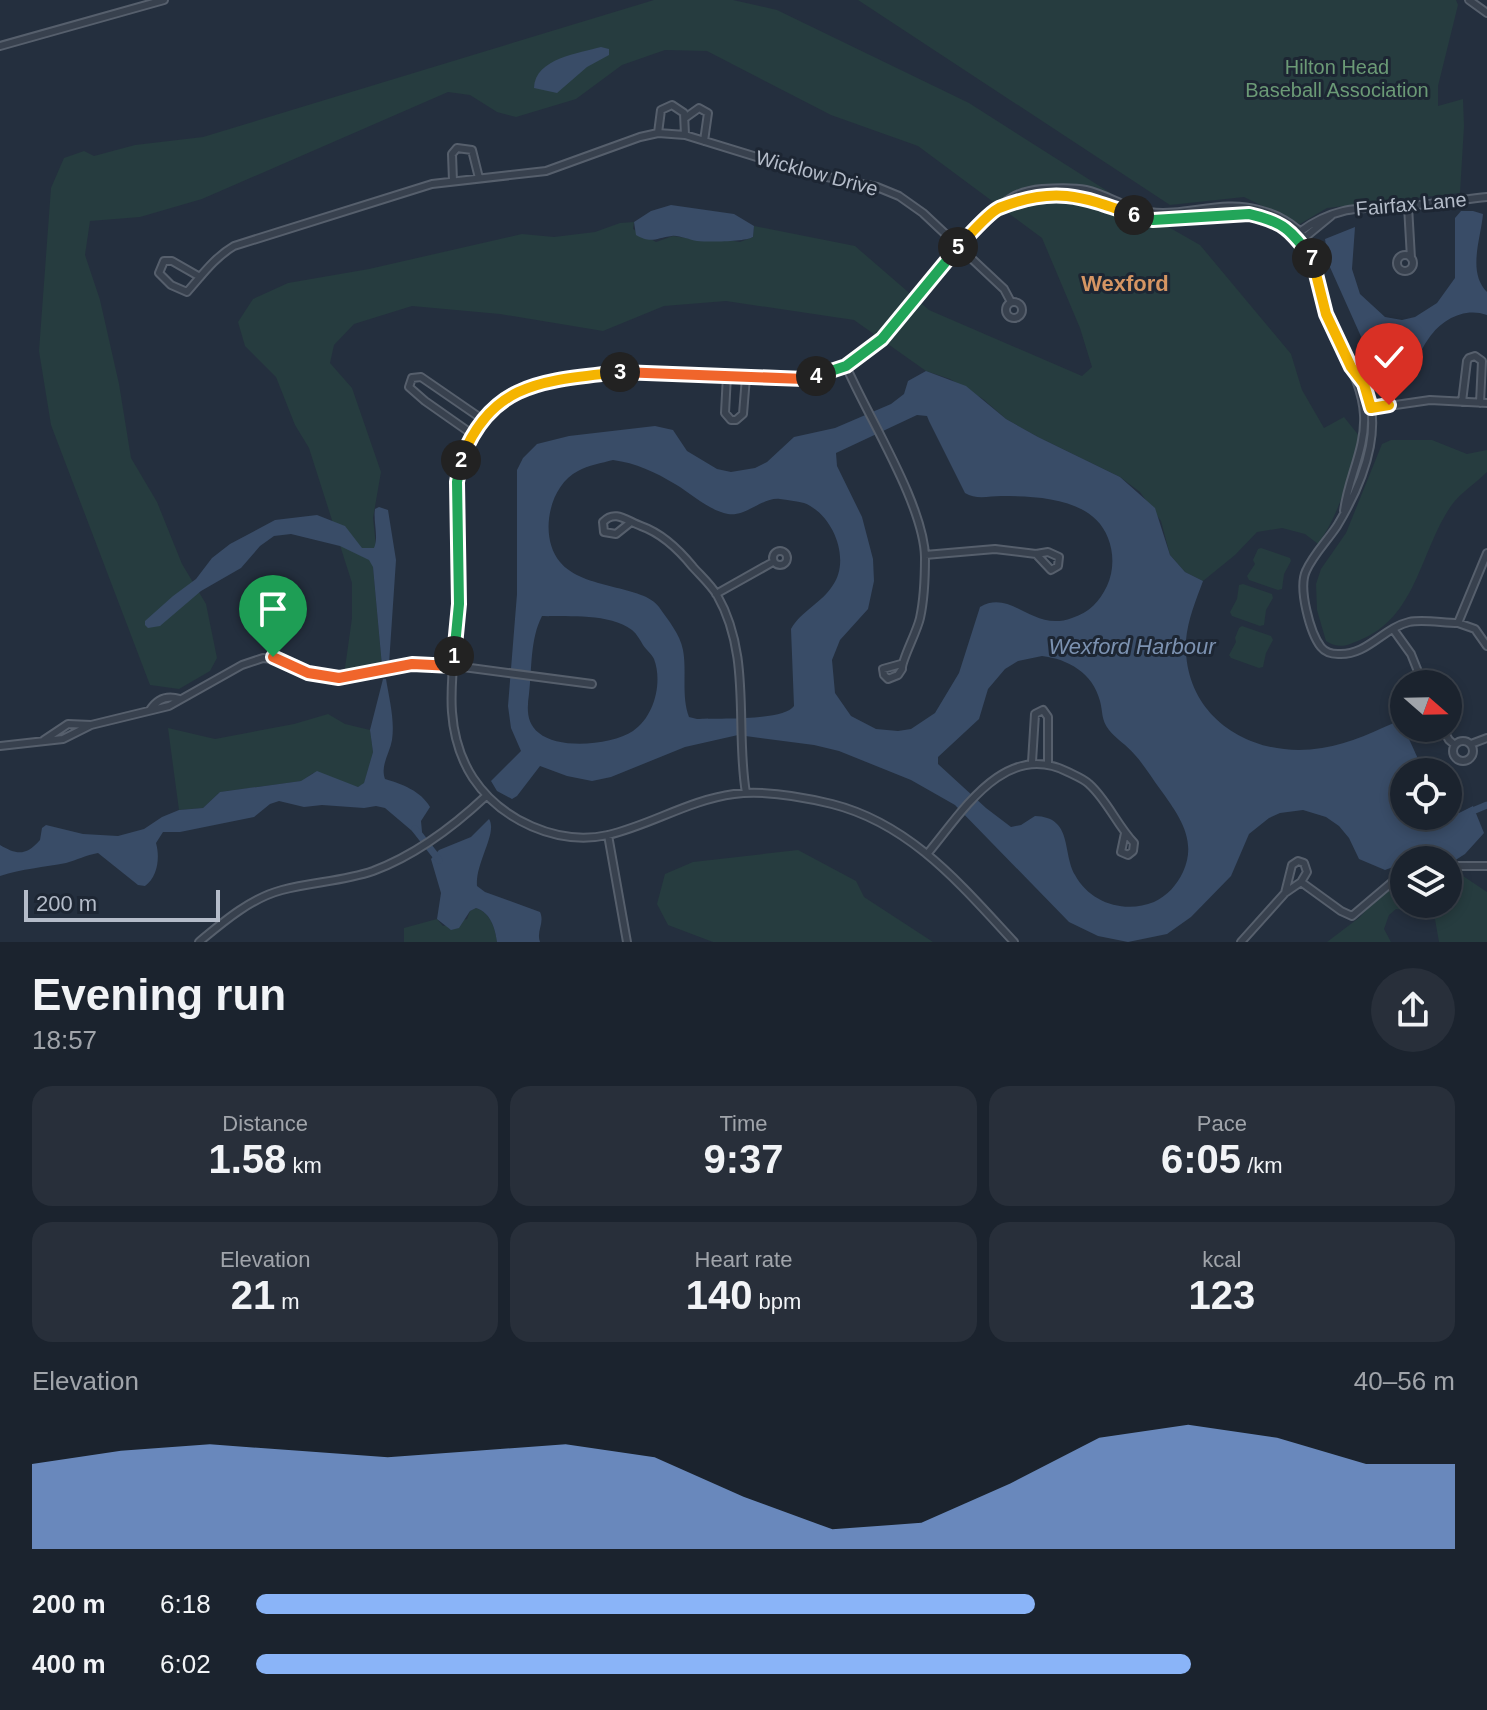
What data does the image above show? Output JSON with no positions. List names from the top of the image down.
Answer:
{
  "streets": {
    "street": ["Wicklow Drive", "Fairfax Lane"]
  },
  "districts": ["Wexford"],
  "water": ["Wexford Harbour"],
  "parks": ["Hilton Head Baseball Association"],
  "scale_bar": "200 m",
  "north": "right",
  "page": {
    "pins": [
      "6",
      "5",
      "7",
      "3",
      "4",
      "2",
      "1"
    ],
    "scale": "200 m",
    "heading": ["Evening run", "18:57"],
    "stats": [
      ["Distance", "1.58 km"],
      ["Time", "9:37"],
      ["Pace", "6:05 /km"],
      ["Elevation", "21 m"],
      ["Heart rate", "140 bpm"],
      ["kcal", "123"]
    ],
    "chart": ["Elevation", "40–56 m"],
    "list": [
      {
        "name": "200 m",
        "note": "6:18"
      },
      {
        "name": "400 m",
        "note": "6:02"
      }
    ]
  }
}
